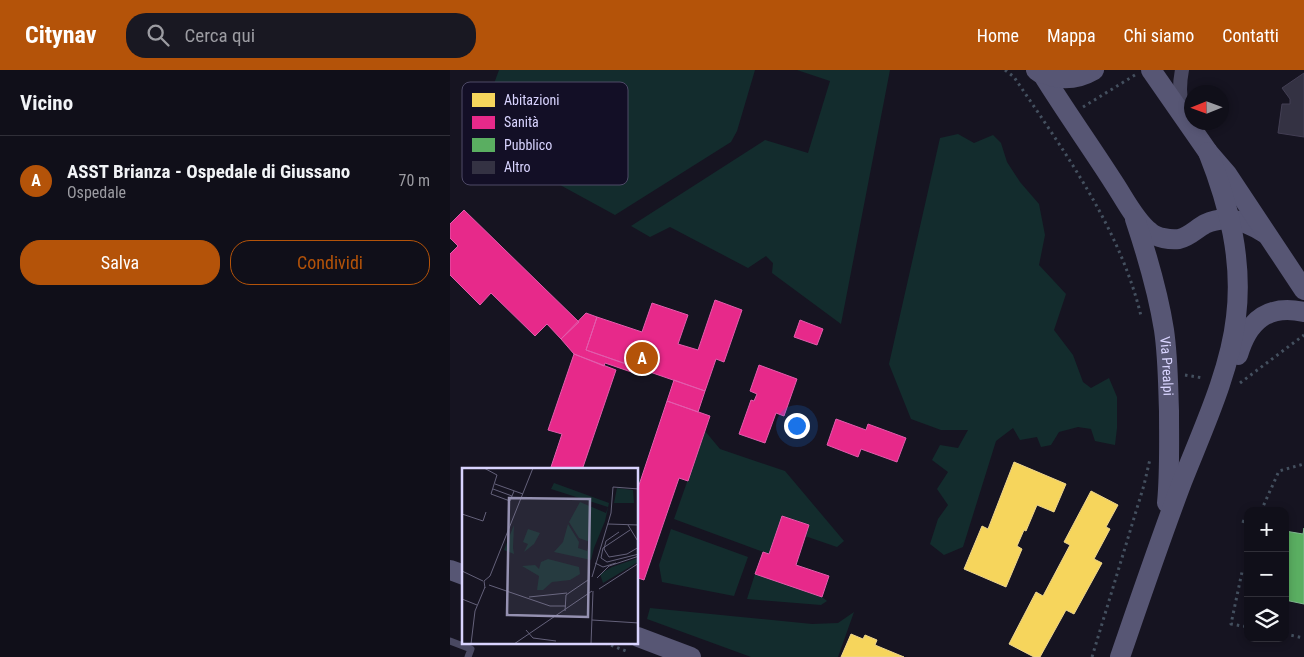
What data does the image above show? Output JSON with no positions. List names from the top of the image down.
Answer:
{
  "streets": {
    "street": ["Via Prealpi"]
  },
  "legend": [
    "Abitazioni",
    "Sanità",
    "Pubblico",
    "Altro"
  ],
  "north": "left",
  "page": {
    "header": "Citynav",
    "search": "Cerca qui",
    "nav": [
      "Home",
      "Mappa",
      "Chi siamo",
      "Contatti"
    ],
    "heading": "Vicino",
    "list": [
      {
        "mark": "A",
        "name": "ASST Brianza - Ospedale di Giussano",
        "note": "Ospedale",
        "value": "70 m"
      }
    ],
    "buttons": ["Salva", "Condividi"],
    "pins": "A",
    "map_buttons": ["+", "−"]
  }
}
